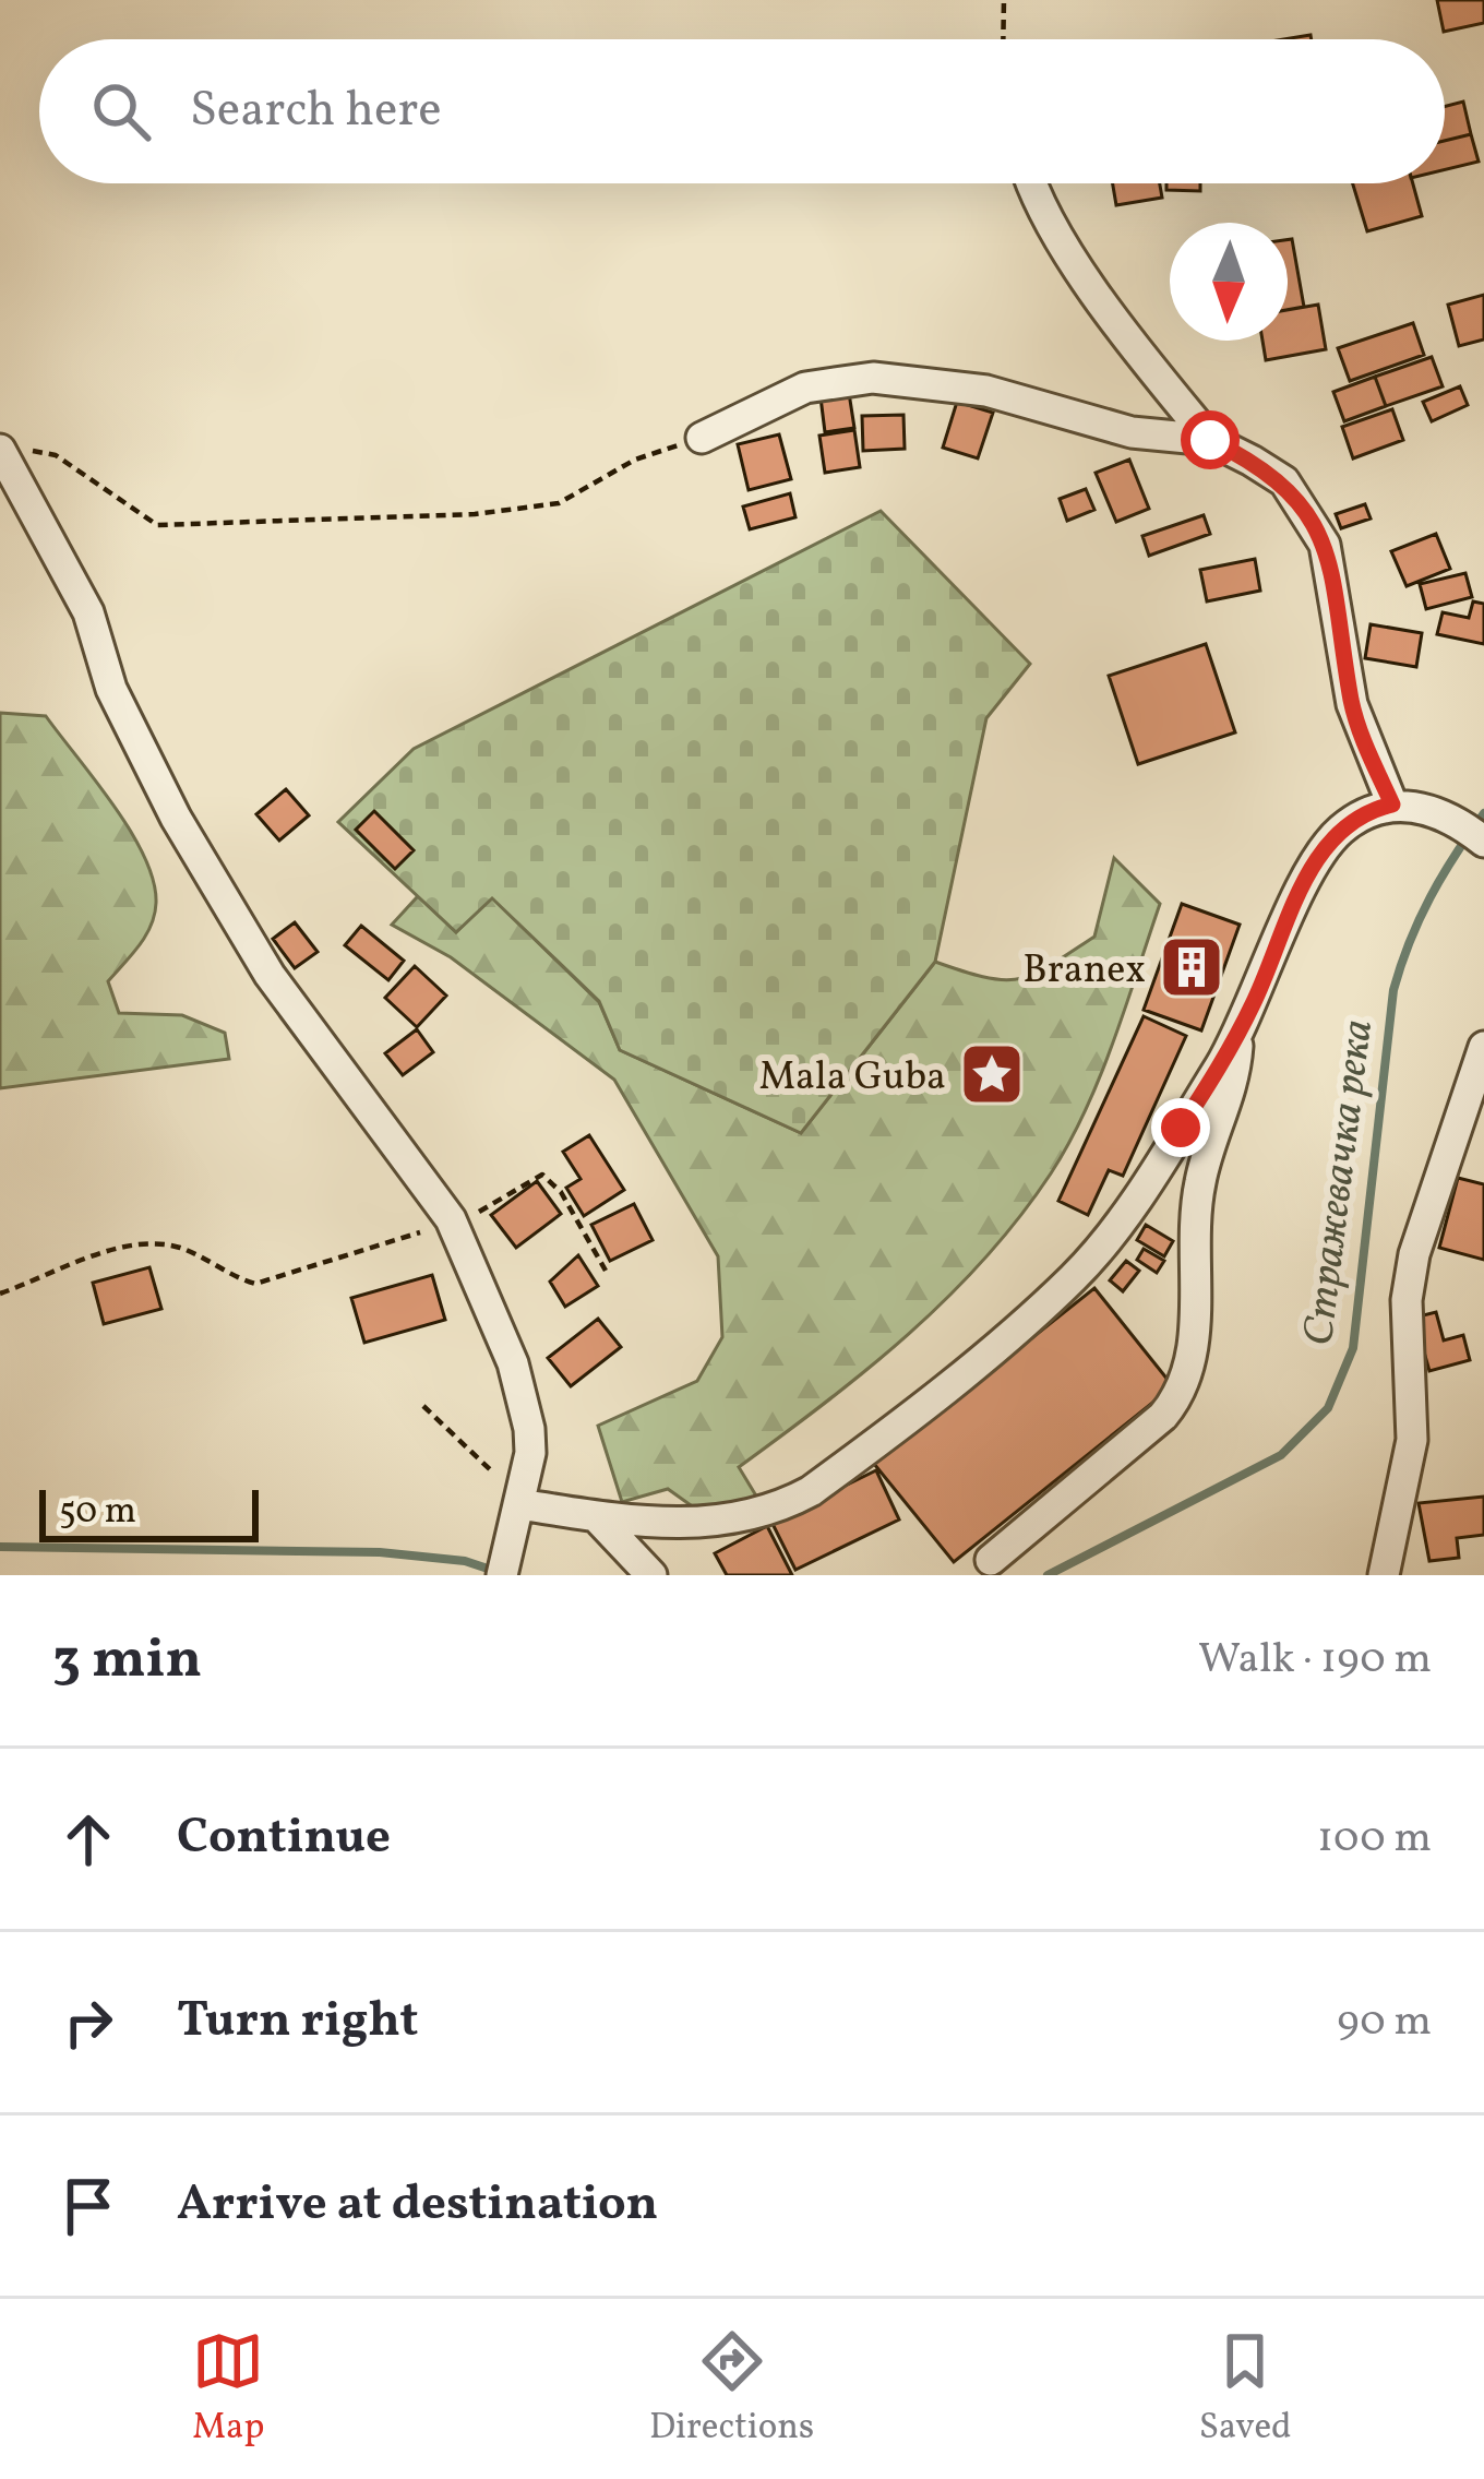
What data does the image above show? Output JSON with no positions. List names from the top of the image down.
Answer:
{
  "water": ["Стражевачка река"],
  "places": {
    "building": ["Branex"],
    "place": ["Mala Guba"]
  },
  "scale_bar": "50 m",
  "north": "bottom",
  "page": {
    "search": "Search here",
    "scale": "50 m",
    "heading": ["3 min", "Walk · 190 m"],
    "list": [
      ["Continue", "100 m"],
      ["Turn right", "90 m"],
      "Arrive at destination"
    ],
    "nav": ["Map", "Directions", "Saved"]
  }
}
